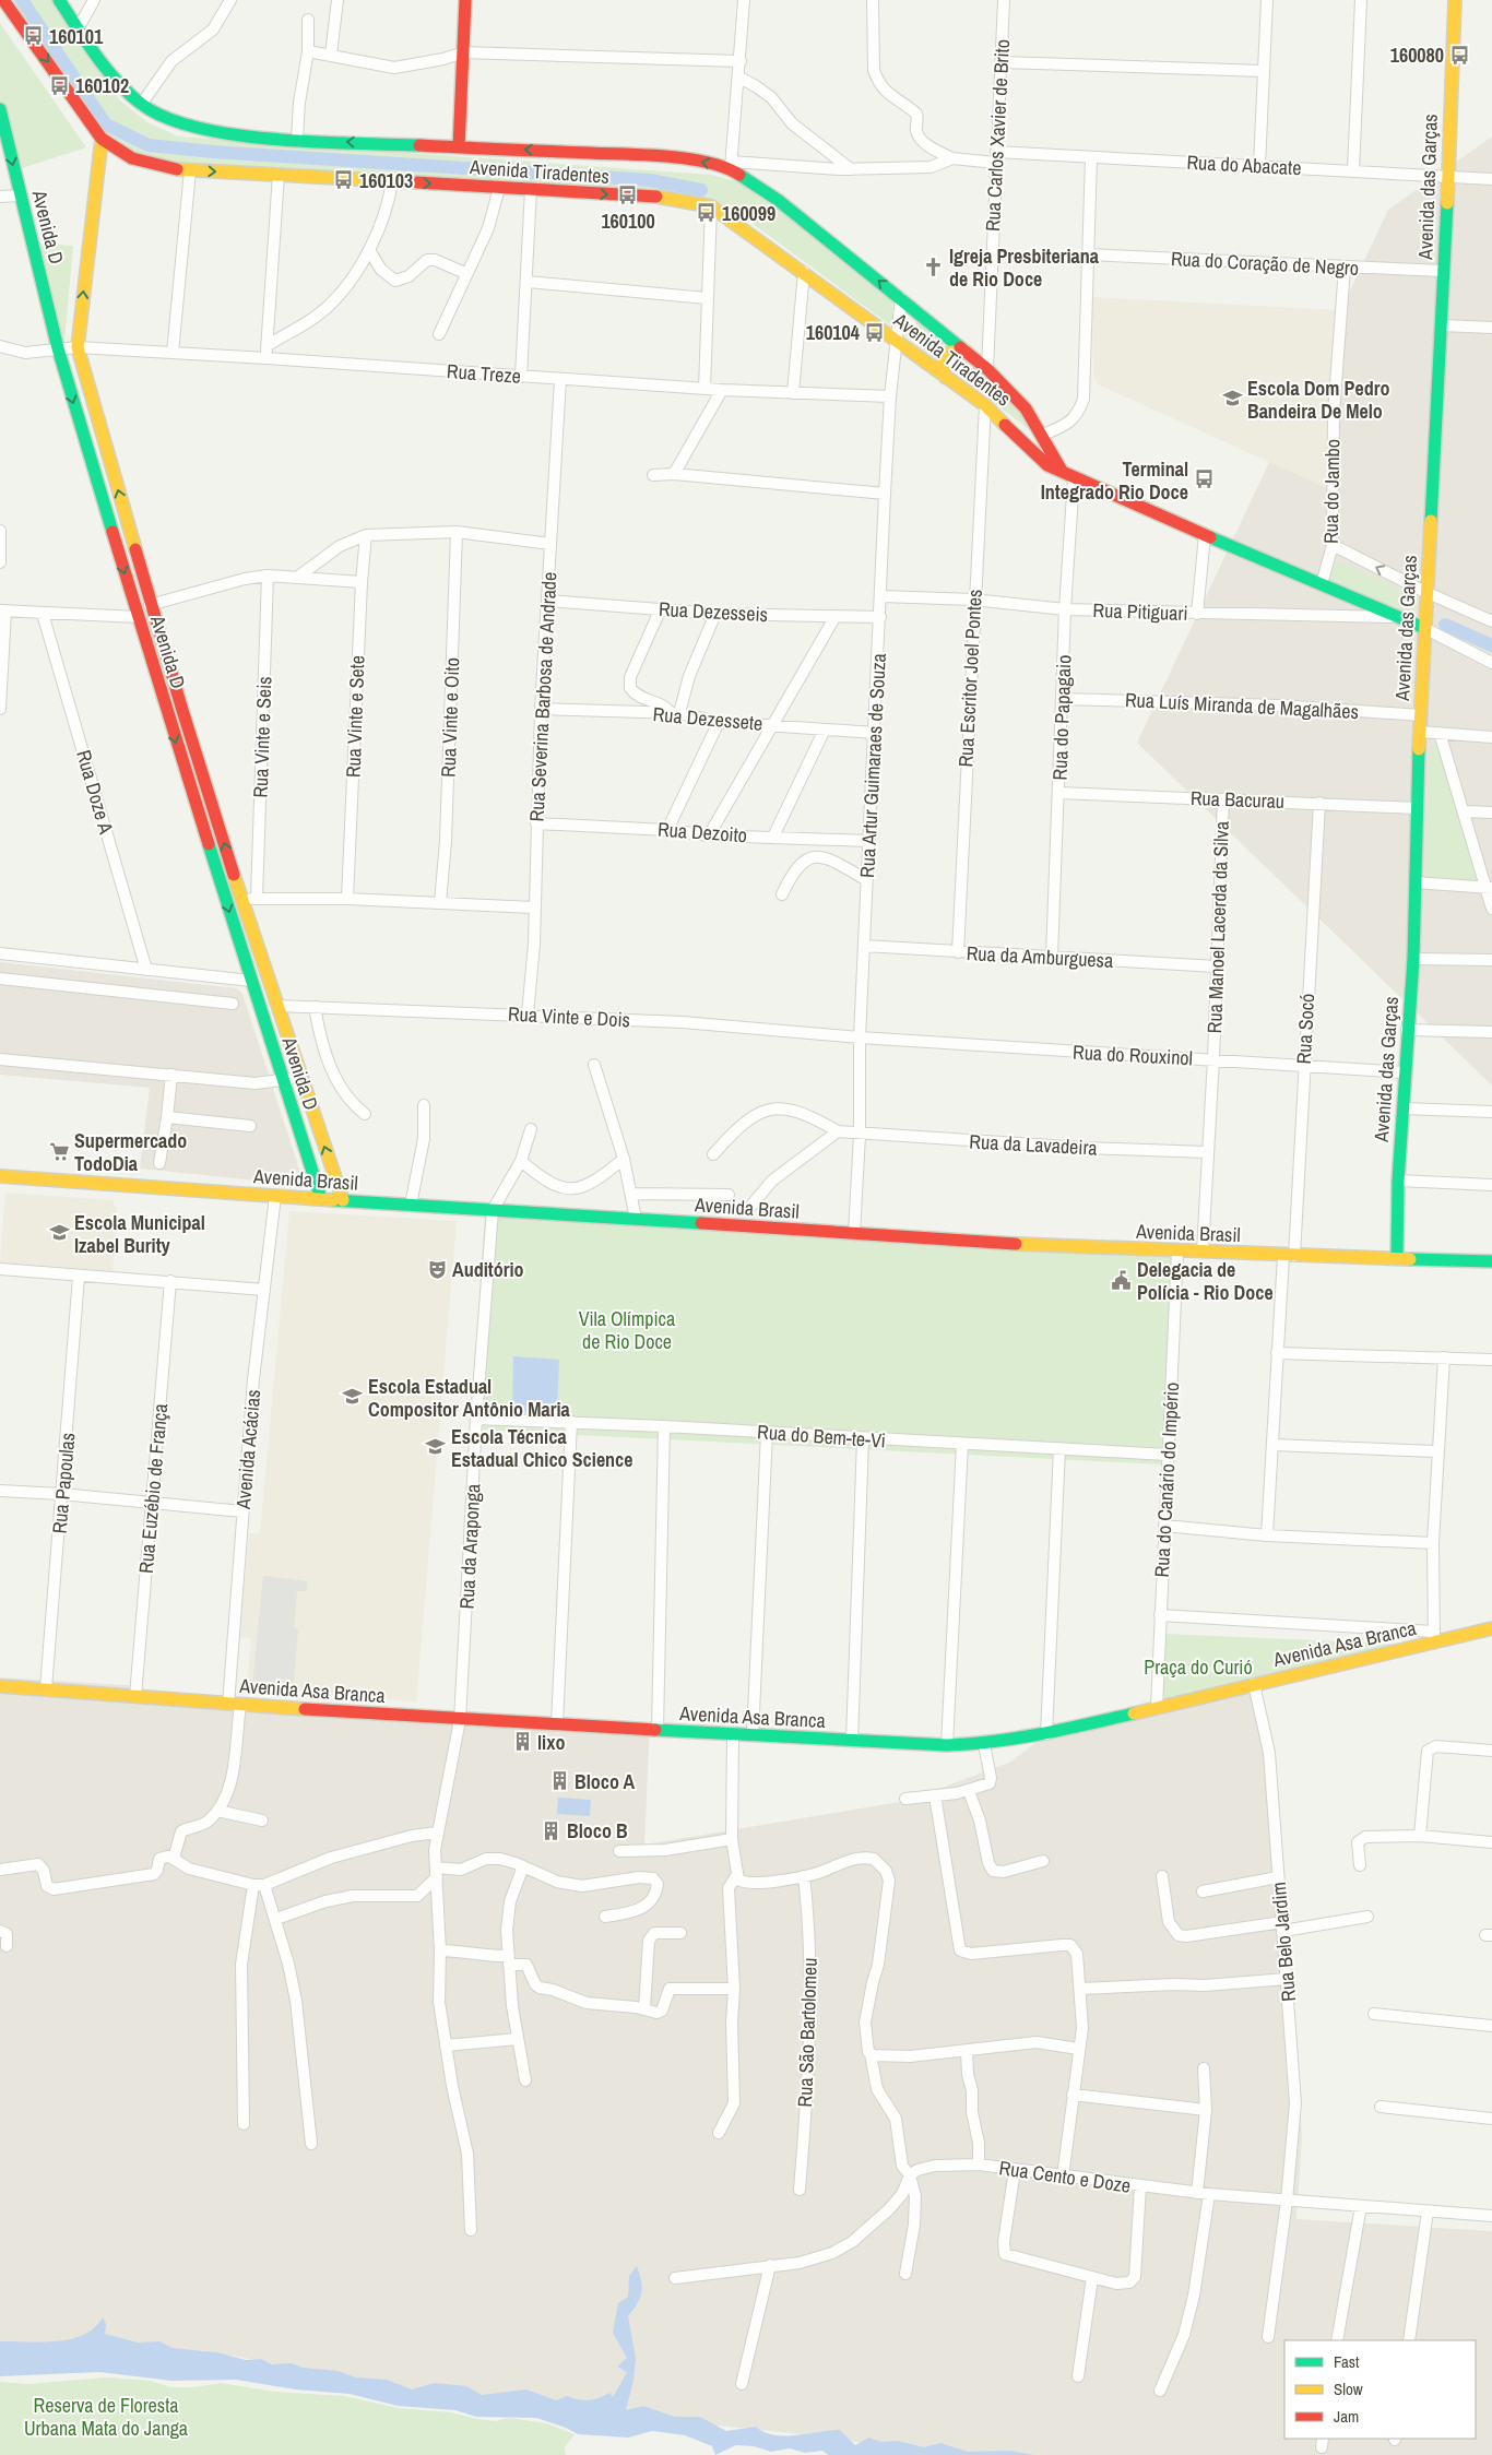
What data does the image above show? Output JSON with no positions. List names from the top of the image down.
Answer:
{
  "streets": {
    "street": [
      "Rua Carlos Xavier de Brito",
      "Rua do Abacate",
      "Avenida Tiradentes",
      "Avenida das Garças",
      "Avenida D",
      "Rua do Coração de Negro",
      "Rua Treze",
      "Rua do Jambo",
      "Rua Dezesseis",
      "Rua Pitiguari",
      "Rua Escritor Joel Pontes",
      "Rua Severina Barbosa de Andrade",
      "Rua Luís Miranda de Magalhães",
      "Rua Vinte e Sete",
      "Rua Vinte e Oito",
      "Rua do Papagaio",
      "Rua Dezessete",
      "Rua Vinte e Seis",
      "Rua Artur Guimaraes de Souza",
      "Rua Doze A",
      "Rua Bacurau",
      "Rua Dezoito",
      "Rua Manoel Lacerda da Silva",
      "Rua da Amburguesa",
      "Rua Vinte e Dois",
      "Rua Socó",
      "Rua do Rouxinol",
      "Rua da Lavadeira",
      "Avenida Brasil",
      "Rua do Bem-te-Vi",
      "Avenida Acácias",
      "Rua do Canário do Império",
      "Rua Papoulas",
      "Rua Euzébio de França",
      "Rua da Araponga",
      "Avenida Asa Branca",
      "Rua Belo Jardim",
      "Rua São Bartolomeu",
      "Rua Cento e Doze"
    ]
  },
  "crossings": [
    ["Rua Carlos Xavier de Brito", "Rua do Abacate"],
    ["Rua Carlos Xavier de Brito", "Avenida Tiradentes"],
    ["Rua do Abacate", "Avenida das Garças"],
    ["Avenida Tiradentes", "Avenida das Garças"],
    ["Avenida Tiradentes", "Rua do Jambo"],
    ["Avenida Tiradentes", "Rua Pitiguari"],
    ["Avenida Tiradentes", "Rua Escritor Joel Pontes"],
    ["Avenida Tiradentes", "Rua do Papagaio"],
    ["Avenida Tiradentes", "Rua Artur Guimaraes de Souza"],
    ["Avenida das Garças", "Rua do Coração de Negro"],
    ["Avenida das Garças", "Rua Luís Miranda de Magalhães"],
    ["Avenida das Garças", "Rua Bacurau"],
    ["Avenida das Garças", "Rua do Rouxinol"],
    ["Avenida das Garças", "Avenida Brasil"],
    ["Avenida D", "Rua Treze"],
    ["Avenida D", "Rua Vinte e Dois"],
    ["Avenida D", "Avenida Brasil"],
    ["Rua do Coração de Negro", "Rua do Jambo"],
    ["Rua Treze", "Rua Severina Barbosa de Andrade"],
    ["Rua Treze", "Rua Artur Guimaraes de Souza"],
    ["Rua Dezesseis", "Rua Severina Barbosa de Andrade"],
    ["Rua Dezesseis", "Rua Artur Guimaraes de Souza"],
    ["Rua Pitiguari", "Rua Escritor Joel Pontes"],
    ["Rua Pitiguari", "Rua do Papagaio"],
    ["Rua Pitiguari", "Rua Artur Guimaraes de Souza"],
    ["Rua Escritor Joel Pontes", "Rua da Amburguesa"],
    ["Rua Severina Barbosa de Andrade", "Rua Dezessete"],
    ["Rua Severina Barbosa de Andrade", "Rua Dezoito"],
    ["Rua Severina Barbosa de Andrade", "Rua Vinte e Dois"],
    ["Rua Luís Miranda de Magalhães", "Rua do Papagaio"],
    ["Rua do Papagaio", "Rua Bacurau"],
    ["Rua do Papagaio", "Rua da Amburguesa"],
    ["Rua Dezessete", "Rua Artur Guimaraes de Souza"],
    ["Rua Artur Guimaraes de Souza", "Rua Dezoito"],
    ["Rua Artur Guimaraes de Souza", "Rua da Amburguesa"],
    ["Rua Artur Guimaraes de Souza", "Rua Vinte e Dois"],
    ["Rua Artur Guimaraes de Souza", "Rua do Rouxinol"],
    ["Rua Artur Guimaraes de Souza", "Rua da Lavadeira"],
    ["Rua Artur Guimaraes de Souza", "Avenida Brasil"],
    ["Rua Bacurau", "Rua Manoel Lacerda da Silva"],
    ["Rua Bacurau", "Rua Socó"],
    ["Rua Manoel Lacerda da Silva", "Rua da Amburguesa"],
    ["Rua Manoel Lacerda da Silva", "Rua do Rouxinol"],
    ["Rua Manoel Lacerda da Silva", "Rua da Lavadeira"],
    ["Rua Manoel Lacerda da Silva", "Avenida Brasil"],
    ["Rua Vinte e Dois", "Rua do Rouxinol"],
    ["Rua Socó", "Rua do Rouxinol"],
    ["Rua Socó", "Avenida Brasil"],
    ["Avenida Brasil", "Avenida Acácias"],
    ["Avenida Brasil", "Rua do Canário do Império"],
    ["Avenida Brasil", "Rua da Araponga"],
    ["Rua do Bem-te-Vi", "Rua do Canário do Império"],
    ["Rua do Bem-te-Vi", "Rua da Araponga"],
    ["Avenida Acácias", "Avenida Asa Branca"],
    ["Rua do Canário do Império", "Avenida Asa Branca"],
    ["Rua Papoulas", "Avenida Asa Branca"],
    ["Rua Euzébio de França", "Avenida Asa Branca"],
    ["Rua da Araponga", "Avenida Asa Branca"],
    ["Avenida Asa Branca", "Rua Belo Jardim"],
    ["Rua Belo Jardim", "Rua Cento e Doze"]
  ],
  "parks": ["Vila Olímpica de Rio Doce", "Praça do Curió", "Reserva de Floresta Urbana Mata do Janga"],
  "places": {
    "bus stop": [
      "160101",
      "160080",
      "160102",
      "160103",
      "160100",
      "160099",
      "160104",
      "Terminal Integrado Rio Doce"
    ],
    "church": ["Igreja Presbiteriana de Rio Doce"],
    "school or university": [
      "Escola Dom Pedro Bandeira De Melo",
      "Escola Municipal Izabel Burity",
      "Escola Estadual Compositor Antônio Maria",
      "Escola Técnica Estadual Chico Science"
    ],
    "supermarket": ["Supermercado TodoDia"],
    "theatre": ["Auditório"],
    "public building": ["Delegacia de Polícia - Rio Doce"],
    "building": ["lixo", "Bloco A", "Bloco B"]
  },
  "legend": ["Fast", "Slow", "Jam"]
}
